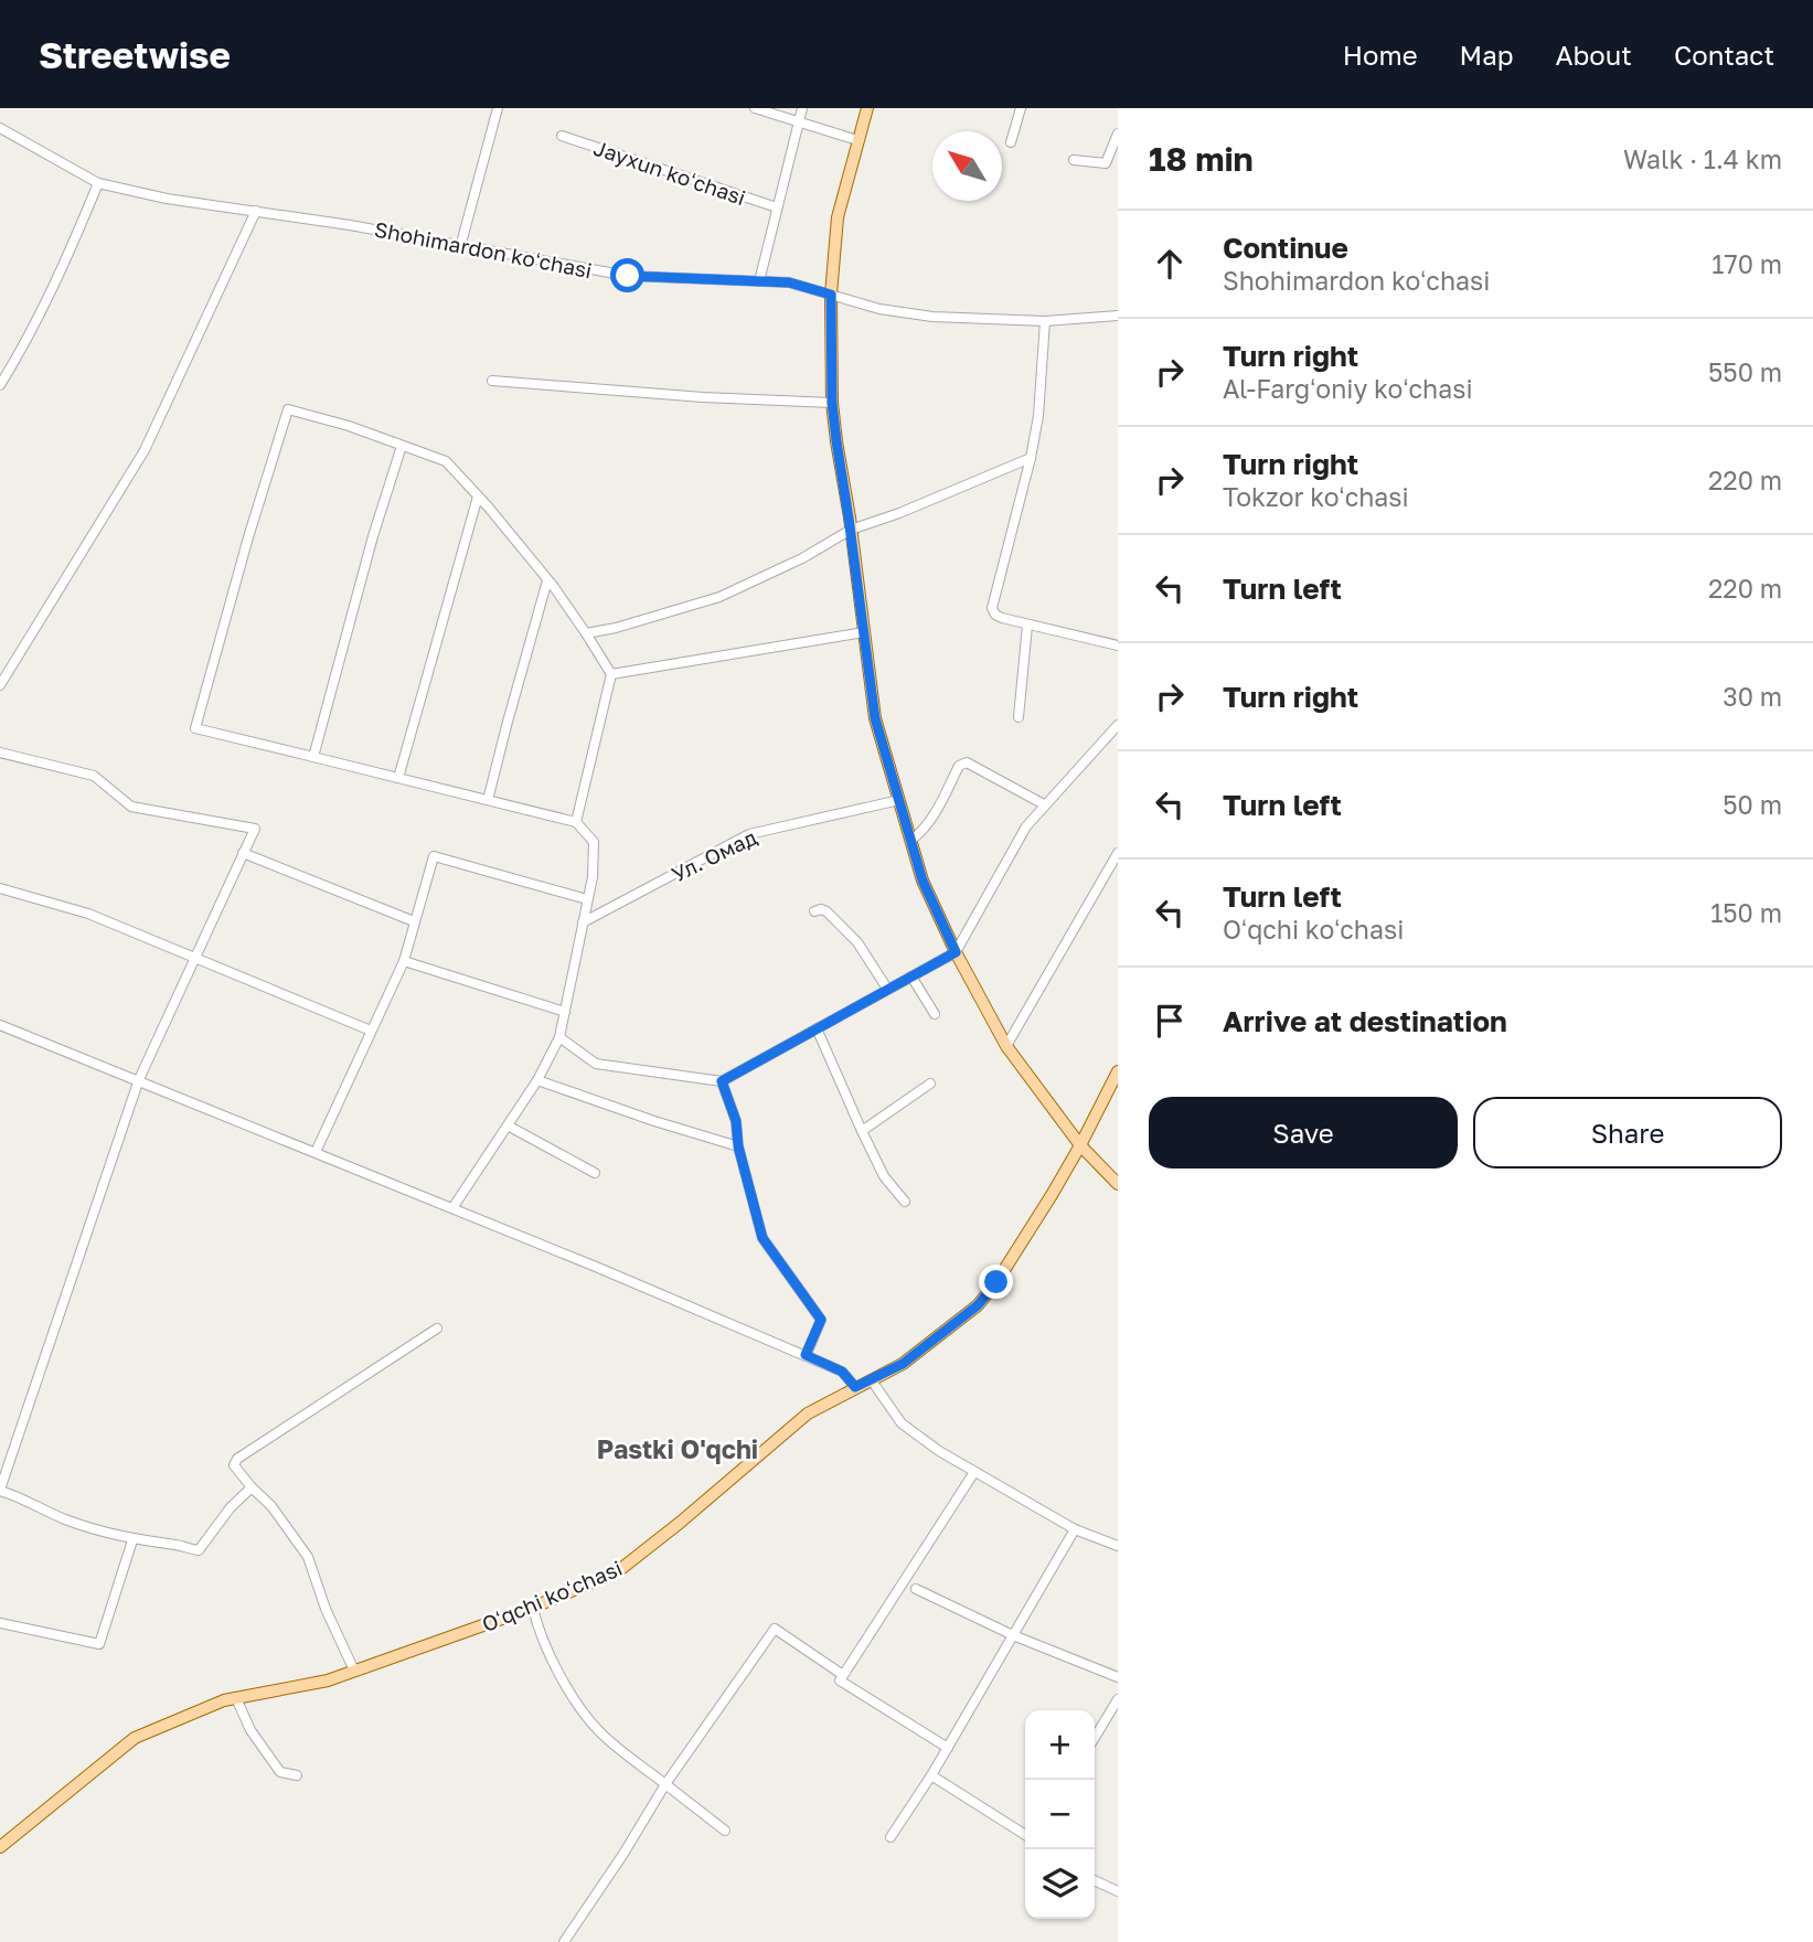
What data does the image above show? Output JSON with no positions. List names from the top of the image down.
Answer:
{
  "streets": {
    "main road": ["Oʻqchi koʻchasi"],
    "street": ["Jayxun koʻchasi", "Shohimardon koʻchasi", "Ул. Омад"]
  },
  "districts": ["Pastki O'qchi"],
  "north": "top left",
  "page": {
    "header": "Streetwise",
    "nav": [
      "Home",
      "Map",
      "About",
      "Contact"
    ],
    "heading": ["18 min", "Walk · 1.4 km"],
    "list": [
      ["Continue", "Shohimardon koʻchasi", "170 m"],
      ["Turn right", "Al-Fargʻoniy koʻchasi", "550 m"],
      ["Turn right", "Tokzor koʻchasi", "220 m"],
      ["Turn left", "220 m"],
      ["Turn right", "30 m"],
      ["Turn left", "50 m"],
      ["Turn left", "Oʻqchi koʻchasi", "150 m"],
      "Arrive at destination"
    ],
    "buttons": ["Save", "Share"],
    "map_buttons": ["+", "−"]
  }
}
